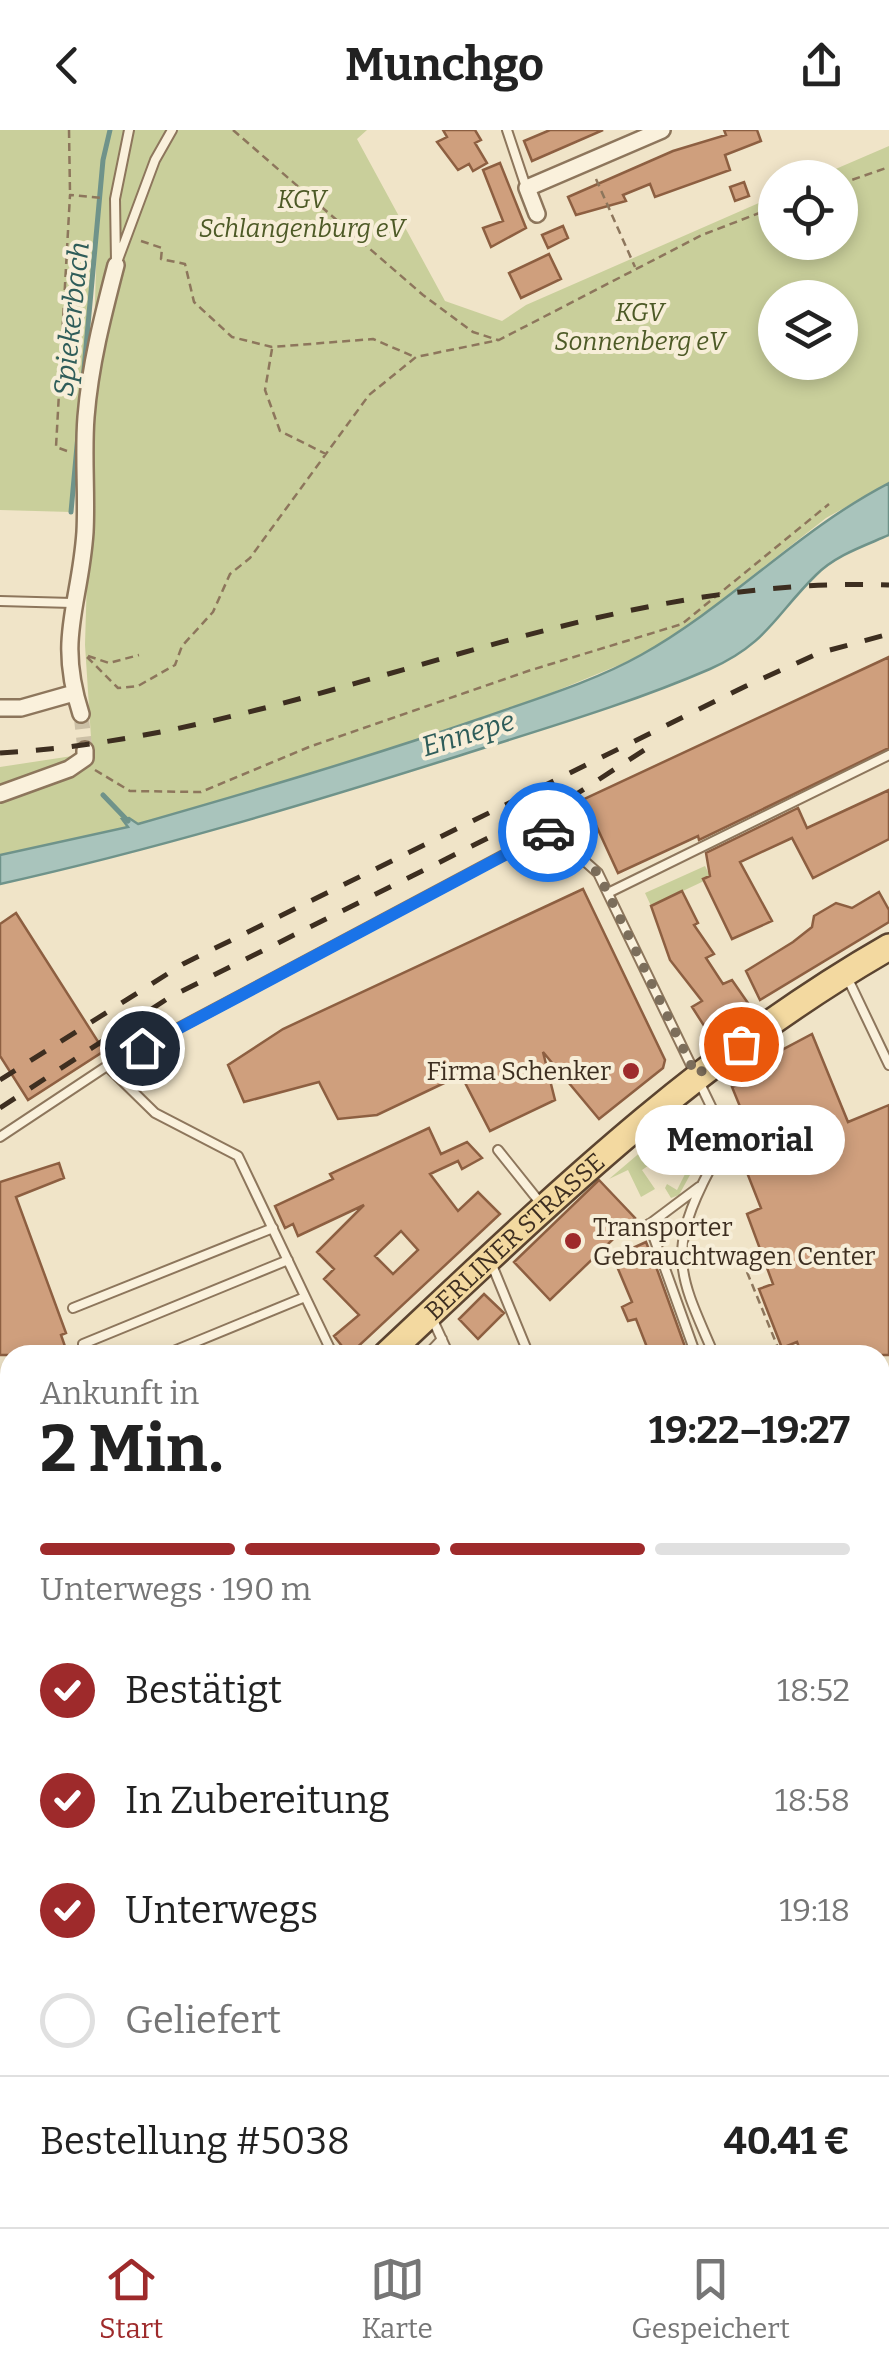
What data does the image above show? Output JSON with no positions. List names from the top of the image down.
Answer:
{
  "streets": {
    "main road": ["BERLINER STRASSE"]
  },
  "water": ["Spiekerbach", "Ennepe"],
  "parks": ["KGV Schlangenburg eV", "KGV Sonnenberg eV"],
  "places": ["Memorial", "Firma Schenker", "Transporter Gebrauchtwagen Center"],
  "page": {
    "header": "Munchgo",
    "bubble": "Memorial",
    "heading": ["2 Min.", "Ankunft in", "19:22–19:27"],
    "panel": ["Bestellung #5038", "40.41 €"],
    "bar": "Unterwegs · 190 m",
    "list": [
      ["Bestätigt", "18:52"],
      ["In Zubereitung", "18:58"],
      ["Unterwegs", "19:18"],
      "Geliefert"
    ],
    "tabs": ["Start", "Karte", "Gespeichert"]
  }
}
